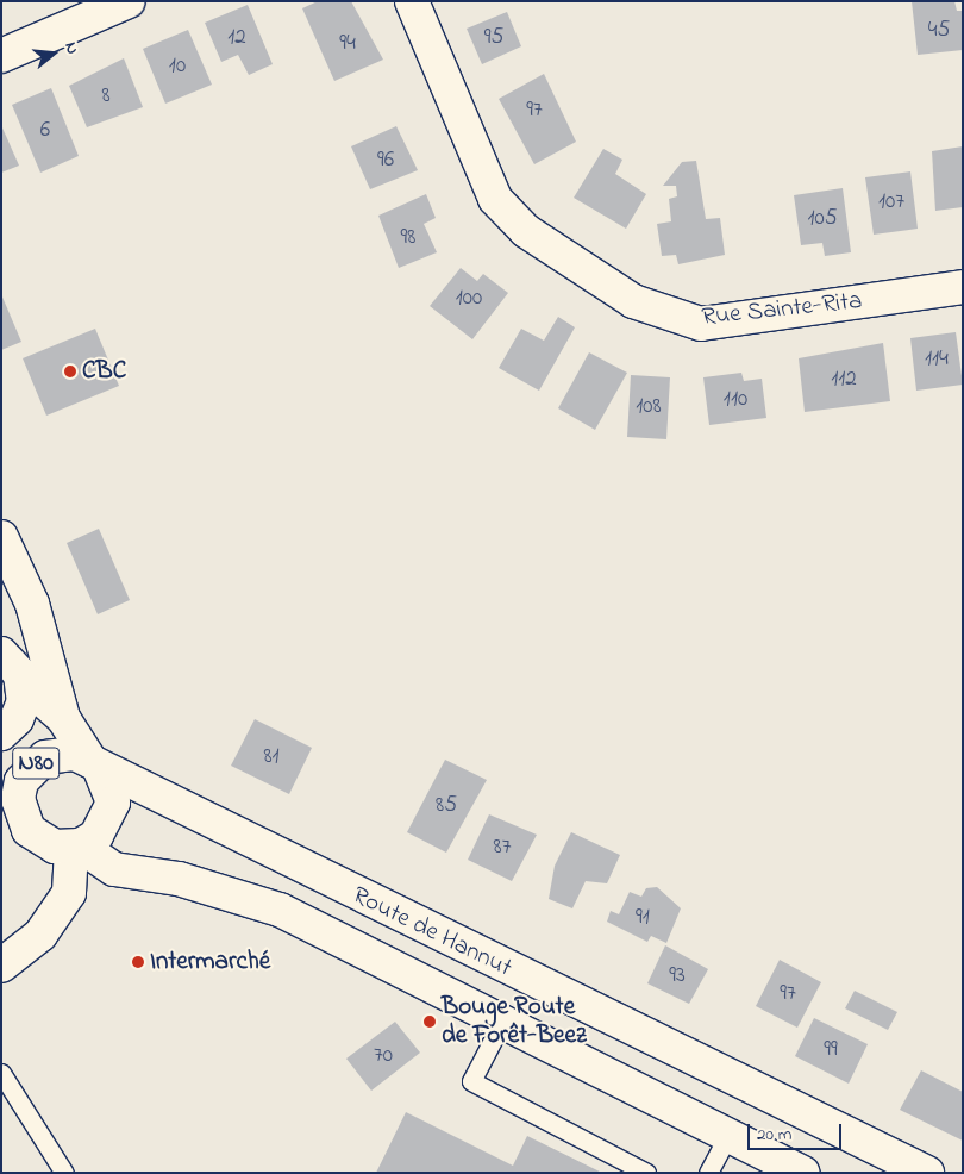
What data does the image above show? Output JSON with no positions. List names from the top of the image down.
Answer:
{
  "streets": {
    "main road": ["Rue Sainte-Rita", "N80", "Route de Hannut"]
  },
  "crossings": [
    ["N80", "Route de Hannut"]
  ],
  "places": ["CBC", "Intermarché", "Bouge Route de Forêt-Beez"],
  "house_numbers": [
    "45",
    "12",
    "95",
    "94",
    "10",
    "8",
    "97",
    "6",
    "96",
    "107",
    "105",
    "98",
    "100",
    "114",
    "112",
    "110",
    "108",
    "81",
    "85",
    "87",
    "91",
    "93",
    "97",
    "99",
    "70"
  ],
  "scale_bar": "20 m",
  "north": "right"
}
